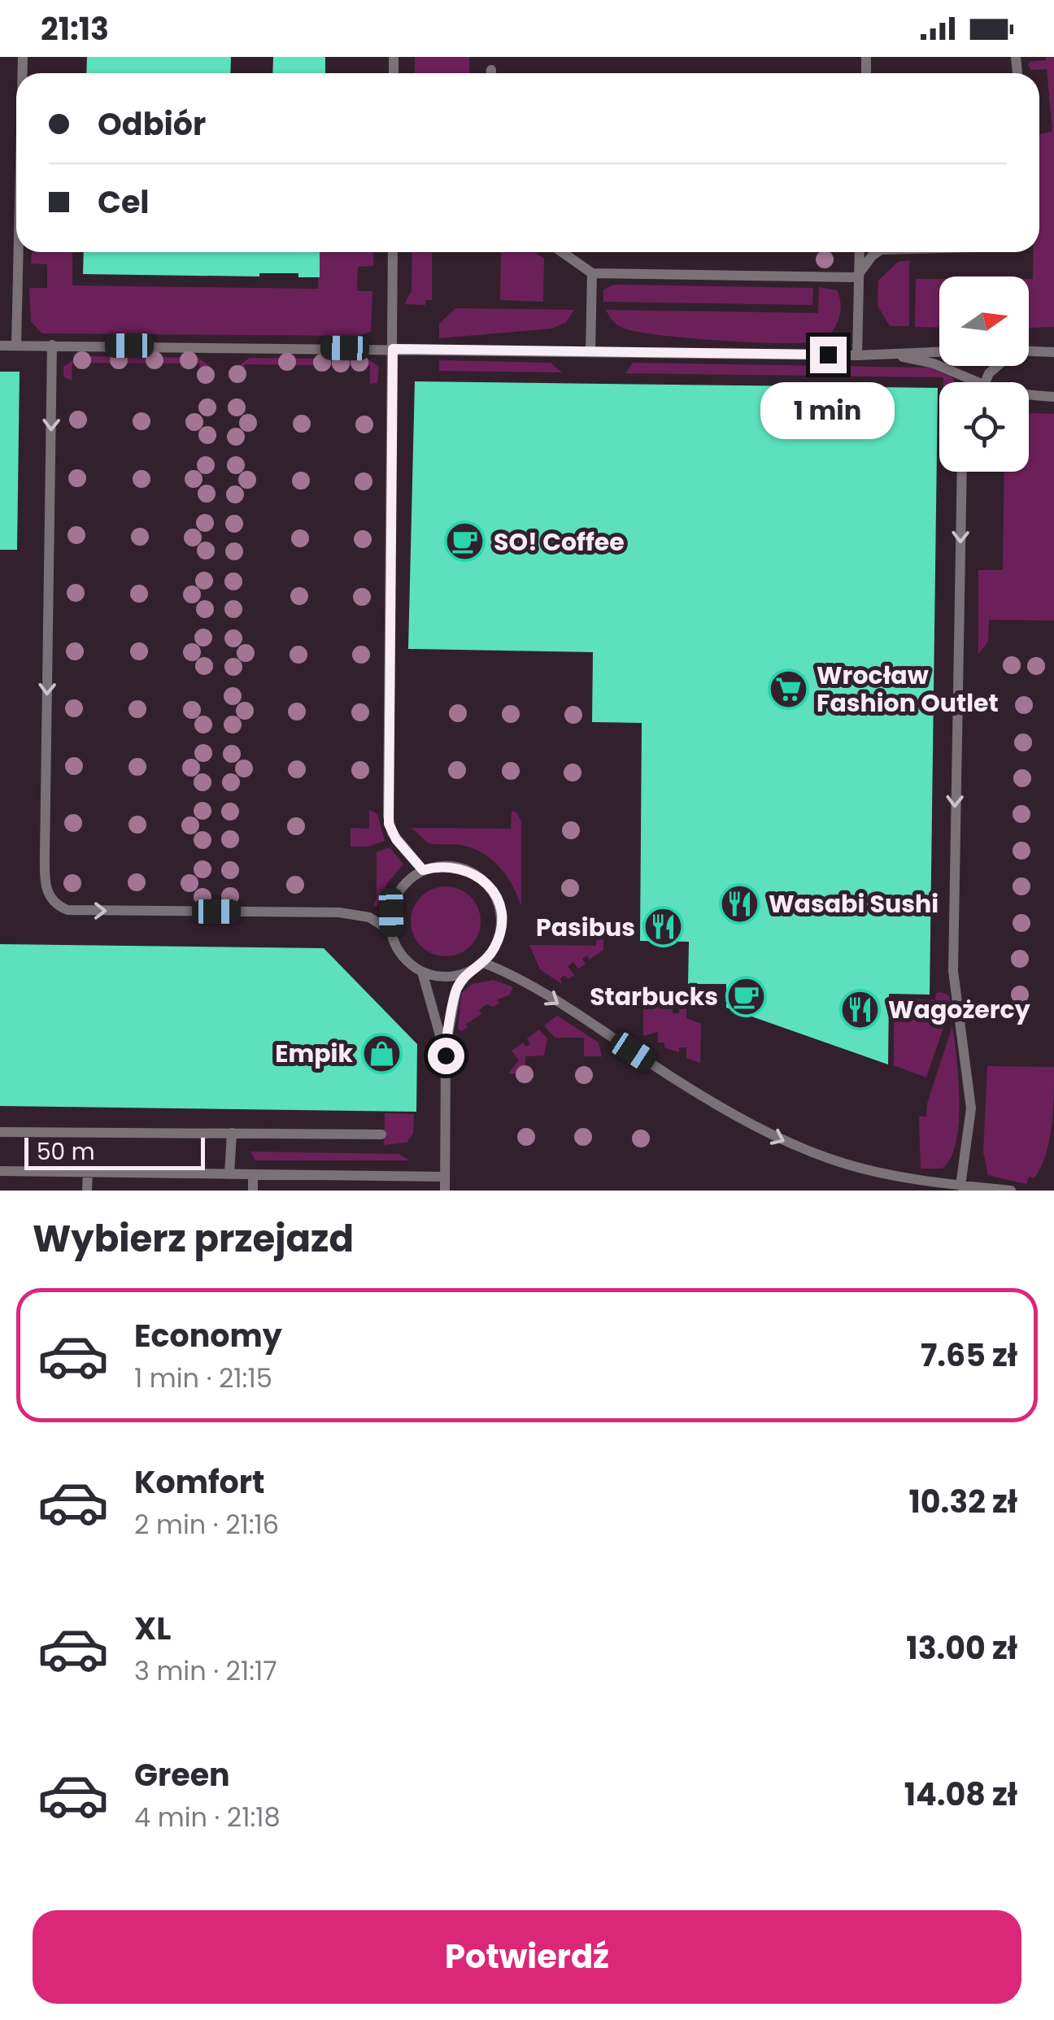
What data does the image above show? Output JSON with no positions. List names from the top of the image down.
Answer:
{
  "places": {
    "cafe": ["SO! Coffee", "Starbucks"],
    "supermarket": ["Wrocław Fashion Outlet"],
    "restaurant": ["Wasabi Sushi", "Pasibus", "Wagożercy"],
    "shop": ["Empik"]
  },
  "scale_bar": "50 m",
  "north": "right",
  "page": {
    "status": "21:13",
    "banner": ["Odbiór", "Cel"],
    "bubble": "1 min",
    "scale": "50 m",
    "heading": "Wybierz przejazd",
    "list": [
      {
        "name": "Economy",
        "note": "1 min · 21:15",
        "value": "7.65 zł"
      },
      {
        "name": "Komfort",
        "note": "2 min · 21:16",
        "value": "10.32 zł"
      },
      {
        "name": "XL",
        "note": "3 min · 21:17",
        "value": "13.00 zł"
      },
      {
        "name": "Green",
        "note": "4 min · 21:18",
        "value": "14.08 zł"
      }
    ],
    "buttons": "Potwierdź"
  }
}
